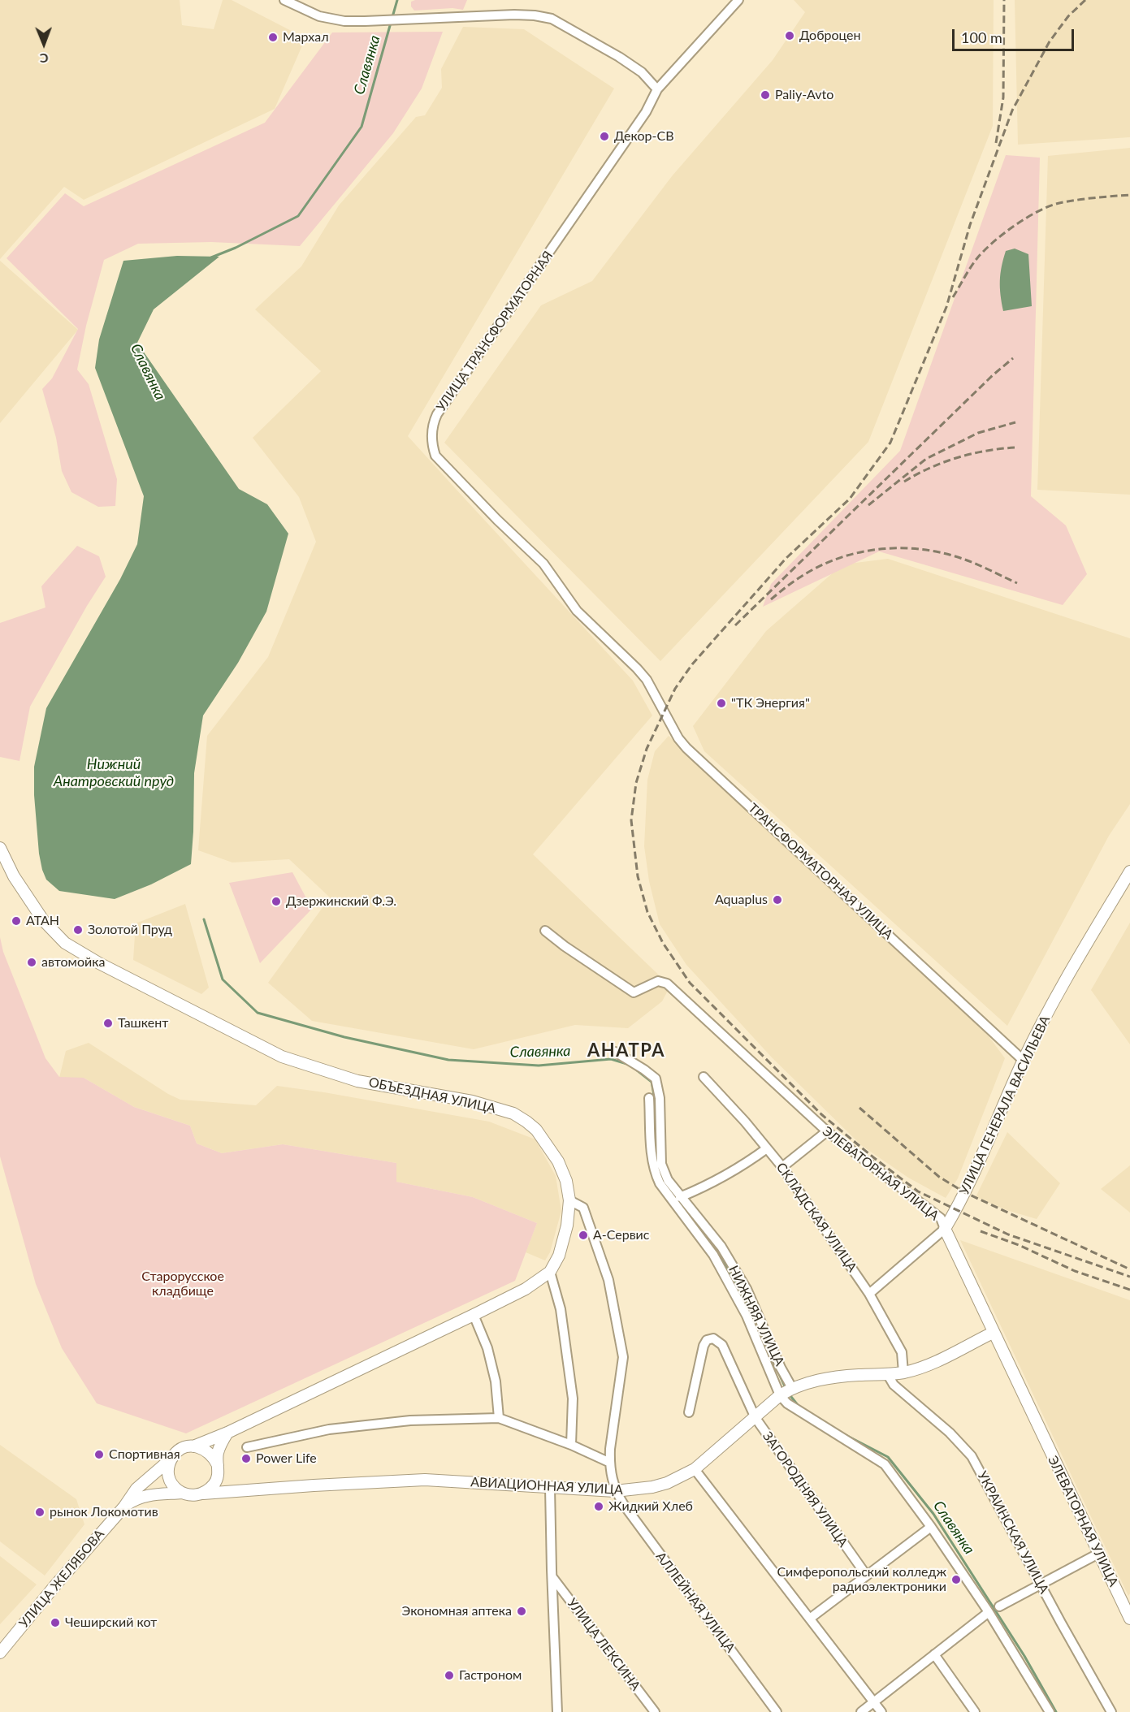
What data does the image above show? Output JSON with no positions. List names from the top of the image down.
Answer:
{
  "streets": {
    "main road": [
      "ОБЪЕЗДНАЯ УЛИЦА",
      "УЛИЦА ГЕНЕРАЛА ВАСИЛЬЕВА",
      "ЭЛЕВАТОРНАЯ УЛИЦА",
      "АВИАЦИОННАЯ УЛИЦА",
      "УЛИЦА ЖЕЛЯБОВА"
    ],
    "street": [
      "УЛИЦА ТРАНСФОРМАТОРНАЯ",
      "ТРАНСФОРМАТОРНАЯ УЛИЦА",
      "СКЛАДСКАЯ УЛИЦА",
      "НИЖНЯЯ УЛИЦА",
      "ЗАГОРОДНЯЯ УЛИЦА",
      "УКРАИНСКАЯ УЛИЦА",
      "АЛЛЕЙНАЯ УЛИЦА",
      "УЛИЦА ЛЕКСИНА"
    ]
  },
  "crossings": [
    ["УЛИЦА ТРАНСФОРМАТОРНАЯ", "ТРАНСФОРМАТОРНАЯ УЛИЦА"],
    ["ТРАНСФОРМАТОРНАЯ УЛИЦА", "УЛИЦА ГЕНЕРАЛА ВАСИЛЬЕВА"],
    ["УЛИЦА ГЕНЕРАЛА ВАСИЛЬЕВА", "ЭЛЕВАТОРНАЯ УЛИЦА"],
    ["УЛИЦА ГЕНЕРАЛА ВАСИЛЬЕВА", "СКЛАДСКАЯ УЛИЦА"],
    ["ЭЛЕВАТОРНАЯ УЛИЦА", "АВИАЦИОННАЯ УЛИЦА"],
    ["СКЛАДСКАЯ УЛИЦА", "АВИАЦИОННАЯ УЛИЦА"],
    ["НИЖНЯЯ УЛИЦА", "АВИАЦИОННАЯ УЛИЦА"],
    ["АВИАЦИОННАЯ УЛИЦА", "ЗАГОРОДНЯЯ УЛИЦА"],
    ["АВИАЦИОННАЯ УЛИЦА", "УКРАИНСКАЯ УЛИЦА"],
    ["АВИАЦИОННАЯ УЛИЦА", "УЛИЦА ЖЕЛЯБОВА"],
    ["АВИАЦИОННАЯ УЛИЦА", "АЛЛЕЙНАЯ УЛИЦА"],
    ["АВИАЦИОННАЯ УЛИЦА", "УЛИЦА ЛЕКСИНА"]
  ],
  "districts": ["АНАТРА"],
  "water": ["Славянка", "Нижний Анатровский пруд"],
  "parks": ["Старорусское кладбище"],
  "places": [
    "Доброцен",
    "Мархал",
    "Paliy-Avto",
    "Декор-СВ",
    "\"ТК Энергия\"",
    "Aquaplus",
    "Дзержинский Ф.Э.",
    "АТАН",
    "Золотой Пруд",
    "автомойка",
    "Ташкент",
    "А-Сервис",
    "Спортивная",
    "Power Life",
    "Жидкий Хлеб",
    "рынок Локомотив",
    "Симферопольский колледж радиоэлектроники",
    "Экономная аптека",
    "Чеширский кот",
    "Гастроном"
  ],
  "scale_bar": "100 m",
  "north": "bottom"
}
